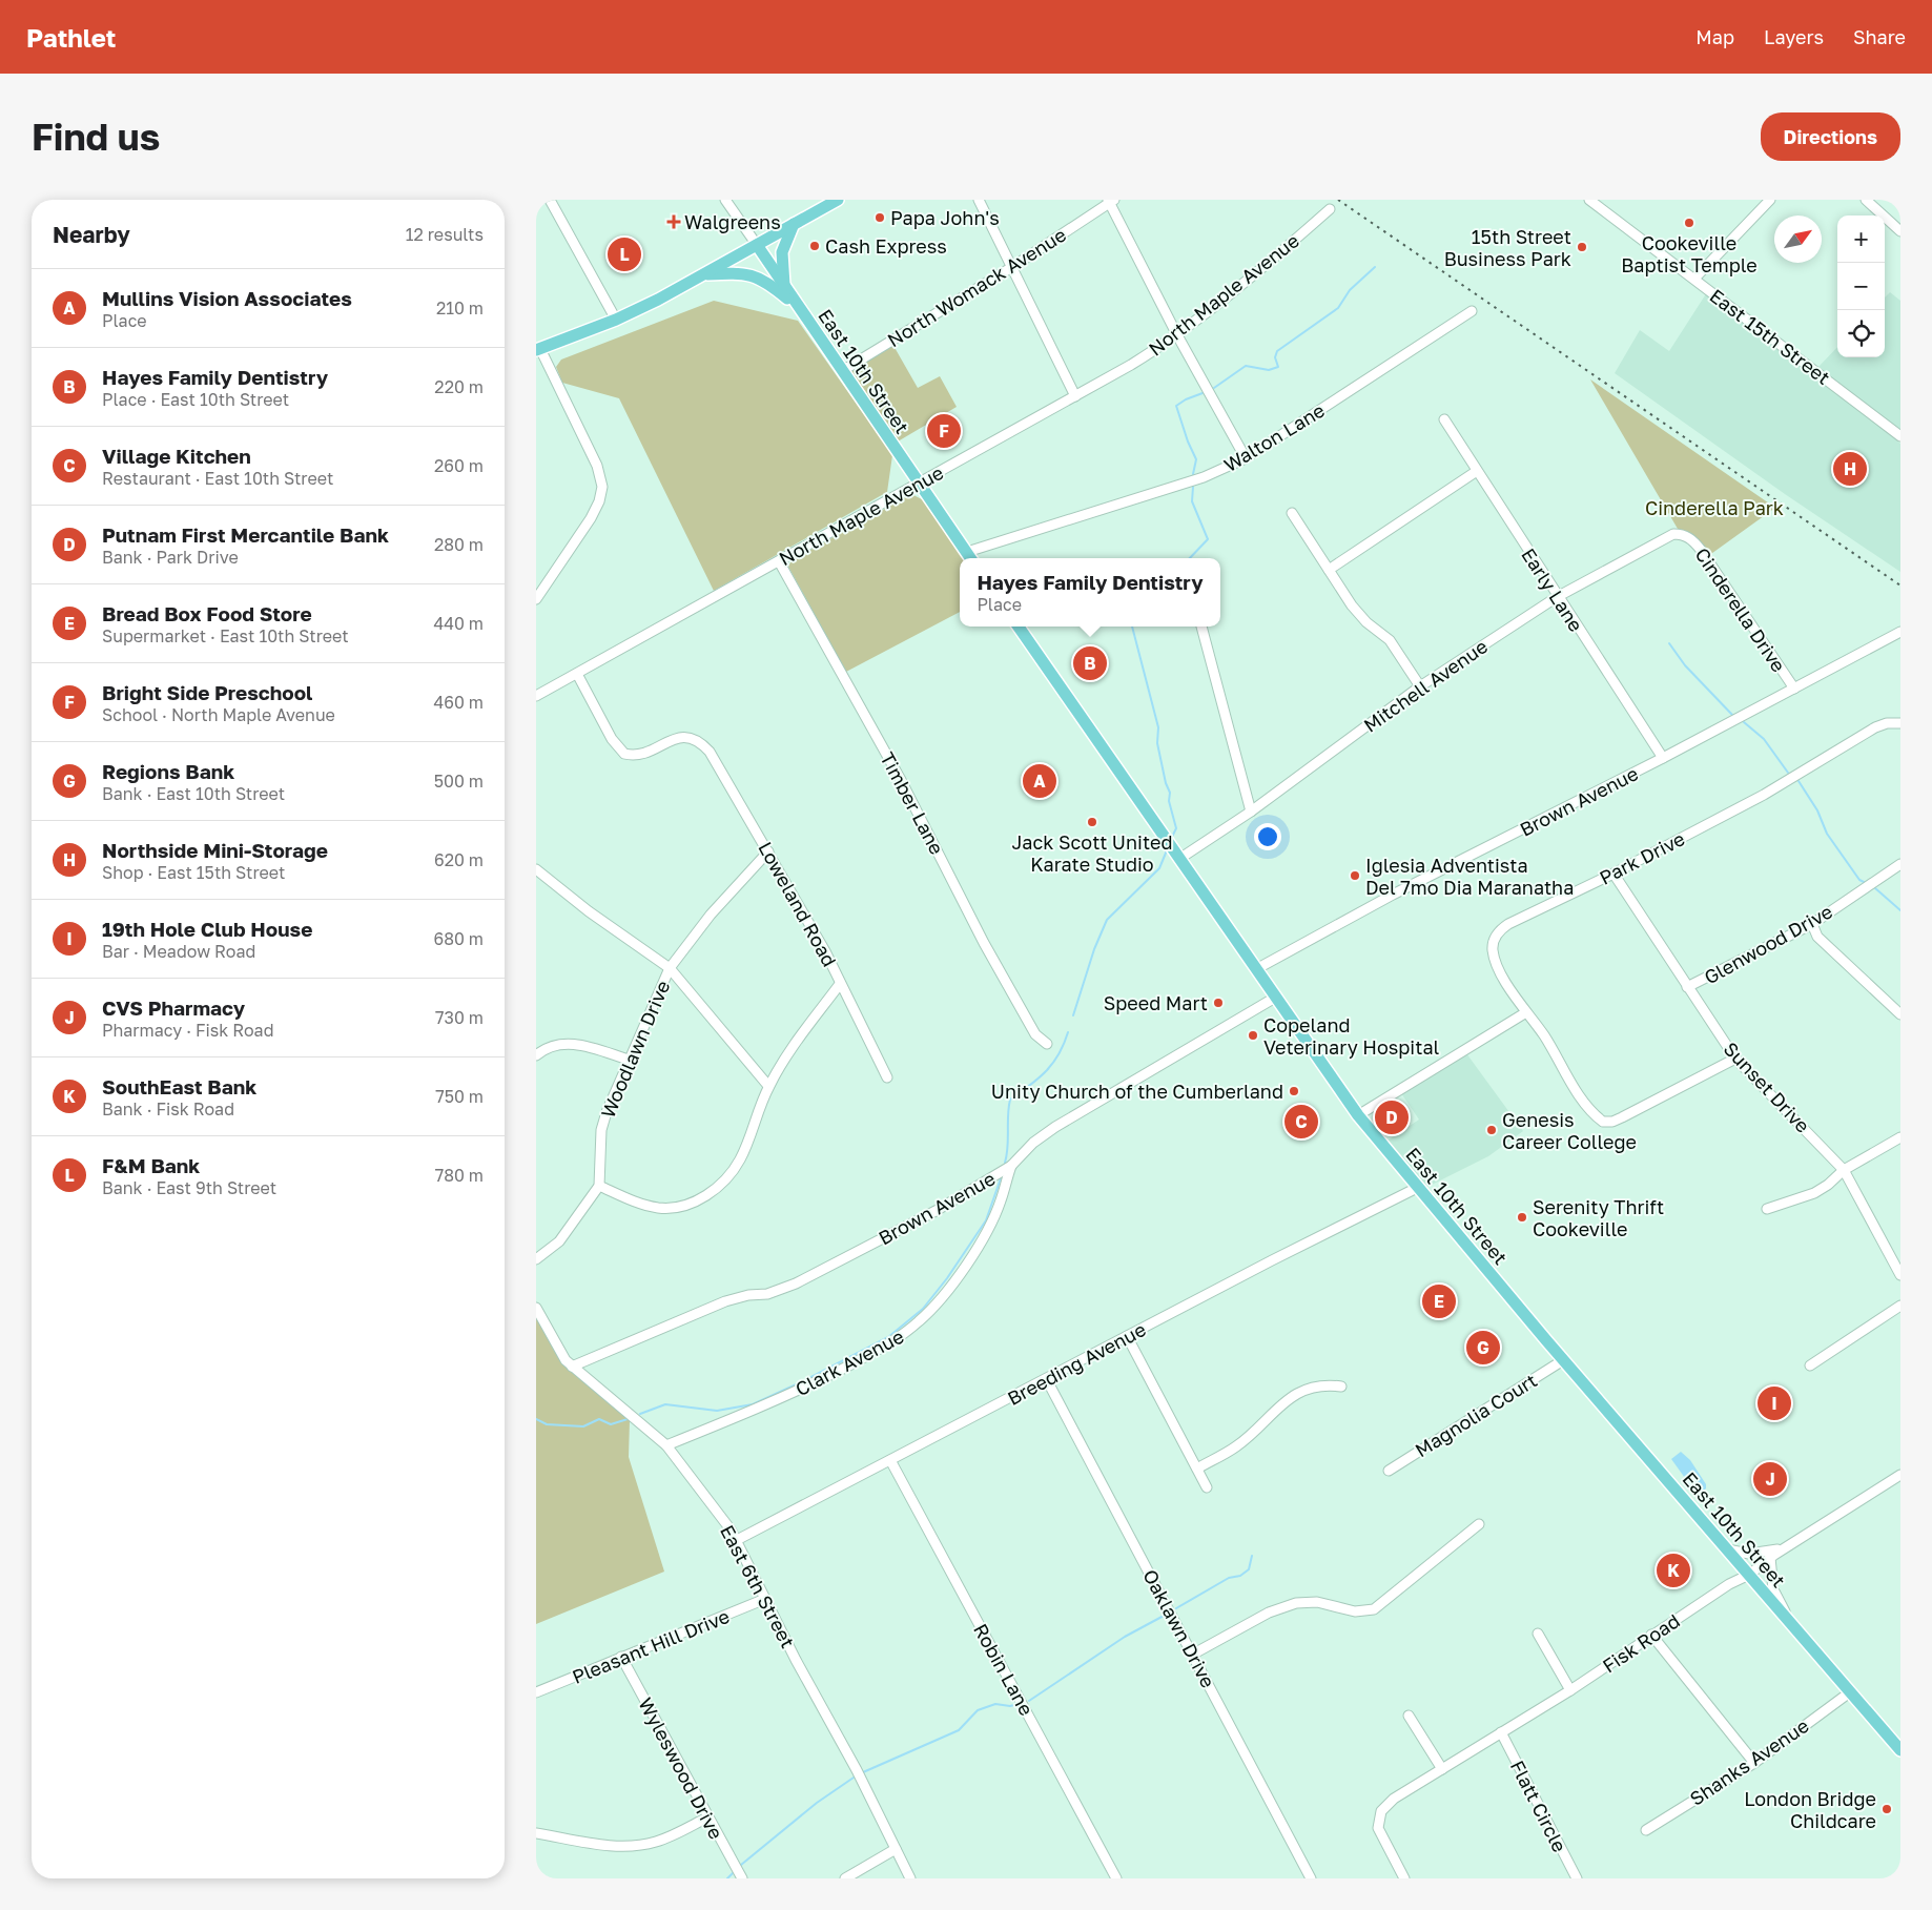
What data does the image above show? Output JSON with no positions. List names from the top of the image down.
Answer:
{
  "streets": {
    "main road": ["East 10th Street"],
    "street": [
      "North Womack Avenue",
      "North Maple Avenue",
      "East 15th Street",
      "Walton Lane",
      "Early Lane",
      "Cinderella Drive",
      "Mitchell Avenue",
      "Brown Avenue",
      "Timber Lane",
      "Park Drive",
      "Loweland Road",
      "Glenwood Drive",
      "Woodlawn Drive",
      "Sunset Drive",
      "Clark Avenue",
      "Breeding Avenue",
      "Magnolia Court",
      "East 6th Street",
      "Oaklawn Drive",
      "Fisk Road",
      "Pleasant Hill Drive",
      "Robin Lane",
      "Shanks Avenue",
      "Wyleswood Drive",
      "Flatt Circle"
    ]
  },
  "crossings": [
    ["North Womack Avenue", "East 10th Street"],
    ["North Maple Avenue", "East 10th Street"],
    ["North Maple Avenue", "Timber Lane"],
    ["North Maple Avenue", "Loweland Road"],
    ["East 10th Street", "Walton Lane"],
    ["East 10th Street", "Mitchell Avenue"],
    ["East 10th Street", "Brown Avenue"],
    ["East 10th Street", "Breeding Avenue"],
    ["East 10th Street", "Magnolia Court"],
    ["East 10th Street", "Fisk Road"],
    ["East 10th Street", "Shanks Avenue"],
    ["Early Lane", "Mitchell Avenue"],
    ["Early Lane", "Brown Avenue"],
    ["Cinderella Drive", "Mitchell Avenue"],
    ["Cinderella Drive", "Brown Avenue"],
    ["Brown Avenue", "Clark Avenue"],
    ["Brown Avenue", "East 6th Street"],
    ["Park Drive", "Sunset Drive"],
    ["Loweland Road", "Woodlawn Drive"],
    ["Glenwood Drive", "Sunset Drive"],
    ["Clark Avenue", "East 6th Street"],
    ["Breeding Avenue", "East 6th Street"],
    ["Breeding Avenue", "Oaklawn Drive"],
    ["Breeding Avenue", "Robin Lane"],
    ["East 6th Street", "Pleasant Hill Drive"],
    ["Fisk Road", "Flatt Circle"],
    ["Pleasant Hill Drive", "Wyleswood Drive"]
  ],
  "parks": ["Cinderella Park"],
  "places": {
    "other": [
      "Papa John's",
      "Cookeville Baptist Temple",
      "Cash Express",
      "15th Street Business Park",
      "Jack Scott United Karate Studio",
      "Iglesia Adventista Del 7mo Dia Maranatha",
      "Speed Mart",
      "Copeland Veterinary Hospital",
      "Unity Church of the Cumberland",
      "Genesis Career College",
      "Serenity Thrift Cookeville",
      "London Bridge Childcare"
    ],
    "health": ["Walgreens"]
  },
  "north": "top right",
  "page": {
    "header": "Pathlet",
    "nav": ["Map", "Layers", "Share"],
    "buttons": "Directions",
    "title": "Find us",
    "heading": ["Nearby", "12 results"],
    "map_buttons": ["+", "−"],
    "pins": [
      "L",
      "F",
      "H",
      "B",
      "A",
      "D",
      "C",
      "E",
      "G",
      "I",
      "J",
      "K"
    ],
    "list": [
      {
        "mark": "A",
        "name": "Mullins Vision Associates",
        "note": "Place",
        "value": "210 m"
      },
      {
        "mark": "B",
        "name": "Hayes Family Dentistry",
        "note": "Place · East 10th Street",
        "value": "220 m"
      },
      {
        "mark": "C",
        "name": "Village Kitchen",
        "note": "Restaurant · East 10th Street",
        "value": "260 m"
      },
      {
        "mark": "D",
        "name": "Putnam First Mercantile Bank",
        "note": "Bank · Park Drive",
        "value": "280 m"
      },
      {
        "mark": "E",
        "name": "Bread Box Food Store",
        "note": "Supermarket · East 10th Street",
        "value": "440 m"
      },
      {
        "mark": "F",
        "name": "Bright Side Preschool",
        "note": "School · North Maple Avenue",
        "value": "460 m"
      },
      {
        "mark": "G",
        "name": "Regions Bank",
        "note": "Bank · East 10th Street",
        "value": "500 m"
      },
      {
        "mark": "H",
        "name": "Northside Mini-Storage",
        "note": "Shop · East 15th Street",
        "value": "620 m"
      },
      {
        "mark": "I",
        "name": "19th Hole Club House",
        "note": "Bar · Meadow Road",
        "value": "680 m"
      },
      {
        "mark": "J",
        "name": "CVS Pharmacy",
        "note": "Pharmacy · Fisk Road",
        "value": "730 m"
      },
      {
        "mark": "K",
        "name": "SouthEast Bank",
        "note": "Bank · Fisk Road",
        "value": "750 m"
      },
      {
        "mark": "L",
        "name": "F&M Bank",
        "note": "Bank · East 9th Street",
        "value": "780 m"
      }
    ],
    "popup": ["Hayes Family Dentistry", "Place"]
  }
}
